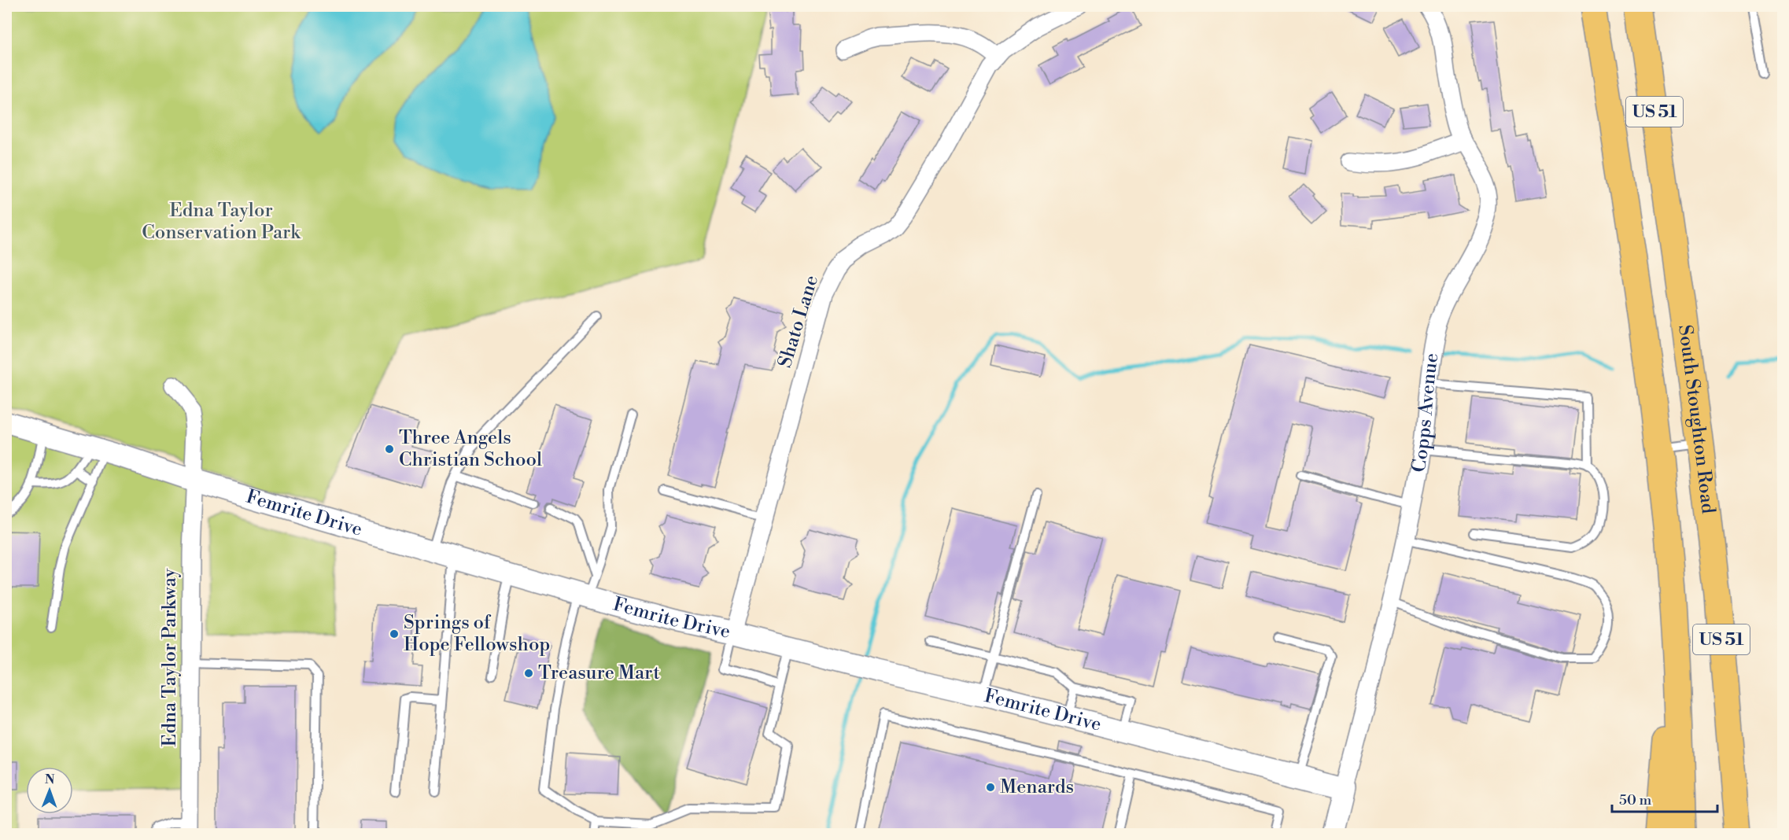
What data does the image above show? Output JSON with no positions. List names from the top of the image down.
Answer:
{
  "streets": {
    "main road": ["US 51", "South Stoughton Road"],
    "street": [
      "Shato Lane",
      "Copps Avenue",
      "Femrite Drive",
      "Edna Taylor Parkway"
    ]
  },
  "crossings": [
    ["Shato Lane", "Femrite Drive"],
    ["Copps Avenue", "Femrite Drive"],
    ["Femrite Drive", "Edna Taylor Parkway"]
  ],
  "parks": ["Edna Taylor Conservation Park"],
  "places": [
    "Three Angels Christian School",
    "Springs of Hope Fellowshop",
    "Treasure Mart",
    "Menards"
  ],
  "scale_bar": "50 m",
  "north": "top"
}
